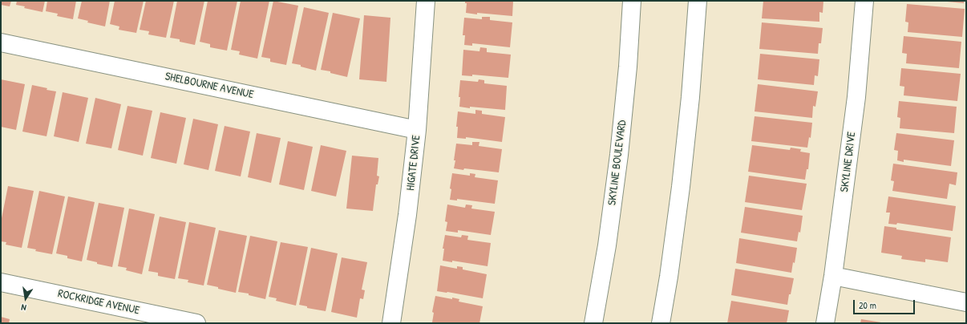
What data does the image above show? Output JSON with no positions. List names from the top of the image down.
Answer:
{
  "streets": {
    "street": [
      "SHELBOURNE AVENUE",
      "SKYLINE DRIVE",
      "HIGATE DRIVE",
      "SKYLINE BOULEVARD",
      "ROCKRIDGE AVENUE"
    ]
  },
  "crossings": [
    ["SHELBOURNE AVENUE", "HIGATE DRIVE"]
  ],
  "scale_bar": "20 m",
  "north": "bottom"
}
